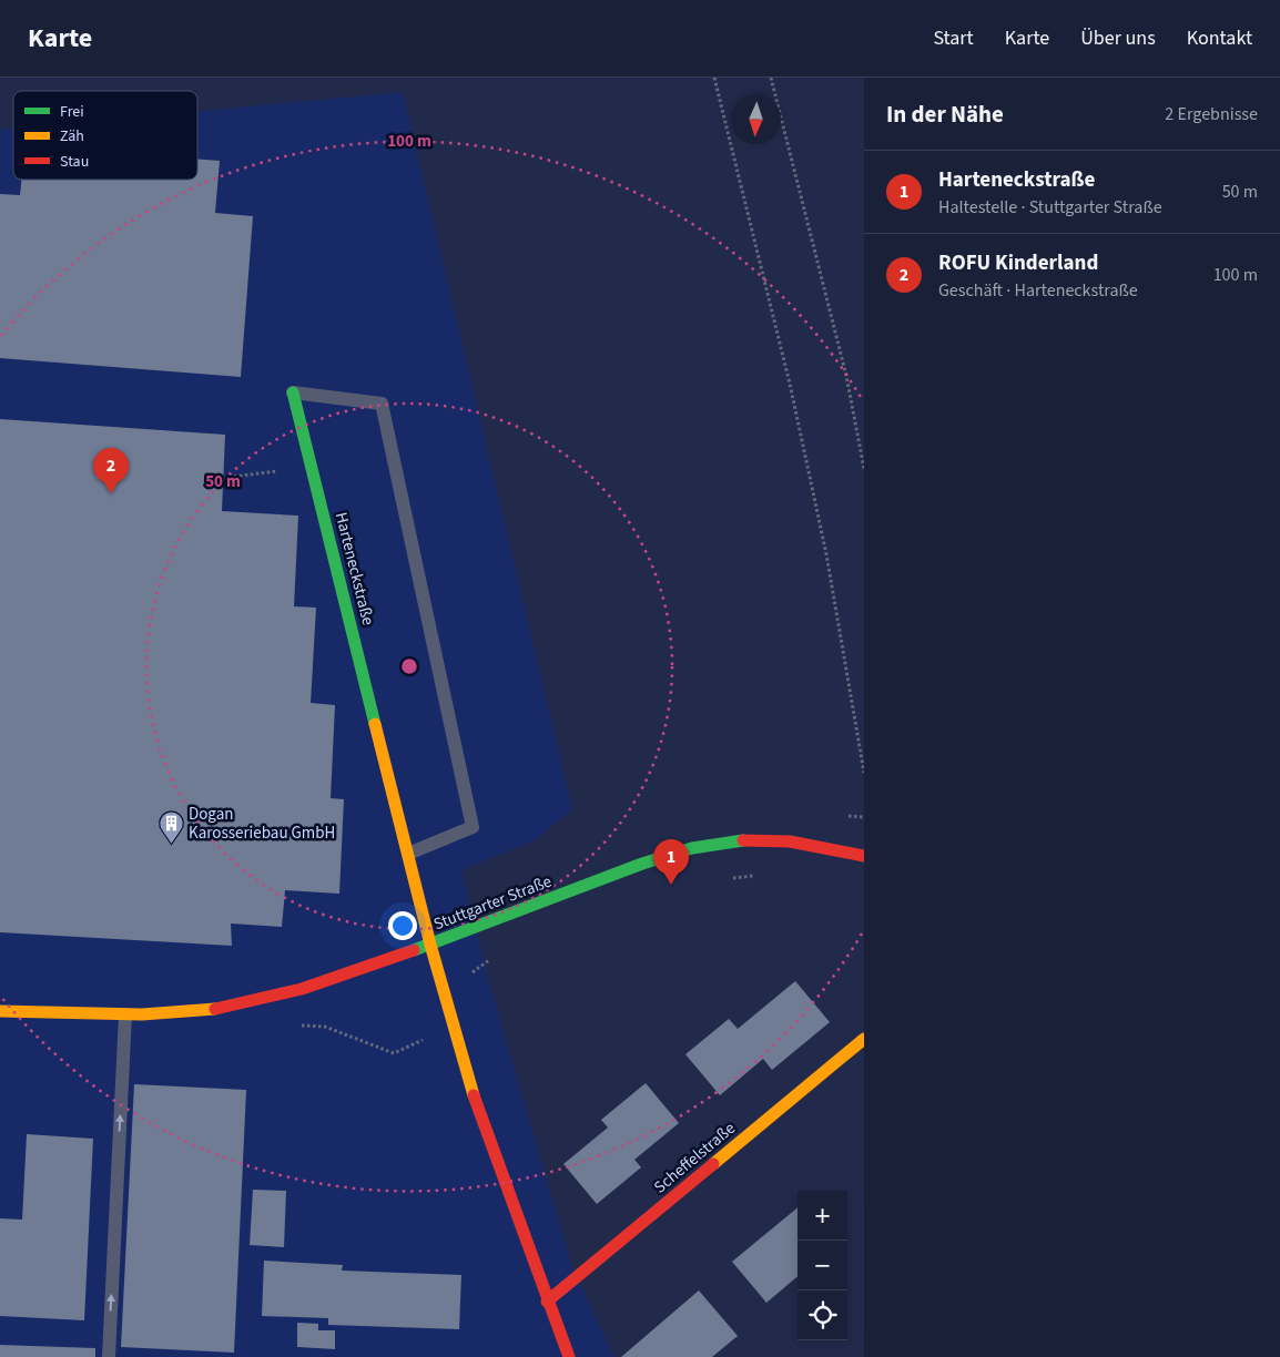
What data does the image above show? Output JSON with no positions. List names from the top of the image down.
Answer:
{
  "streets": {
    "street": ["Harteneckstraße", "Stuttgarter Straße", "Scheffelstraße"]
  },
  "crossings": [
    ["Harteneckstraße", "Stuttgarter Straße"],
    ["Harteneckstraße", "Scheffelstraße"]
  ],
  "places": {
    "building": ["Dogan Karosseriebau GmbH"]
  },
  "legend": ["Frei", "Zäh", "Stau"],
  "north": "bottom",
  "page": {
    "header": "Karte",
    "nav": [
      "Start",
      "Karte",
      "Über uns",
      "Kontakt"
    ],
    "heading": ["In der Nähe", "2 Ergebnisse"],
    "list": [
      {
        "mark": "1",
        "name": "Harteneckstraße",
        "note": "Haltestelle · Stuttgarter Straße",
        "value": "50 m"
      },
      {
        "mark": "2",
        "name": "ROFU Kinderland",
        "note": "Geschäft · Harteneckstraße",
        "value": "100 m"
      }
    ],
    "pins": ["2", "1"],
    "map_buttons": ["+", "−"]
  },
  "rings": ["100 m", "50 m"]
}
